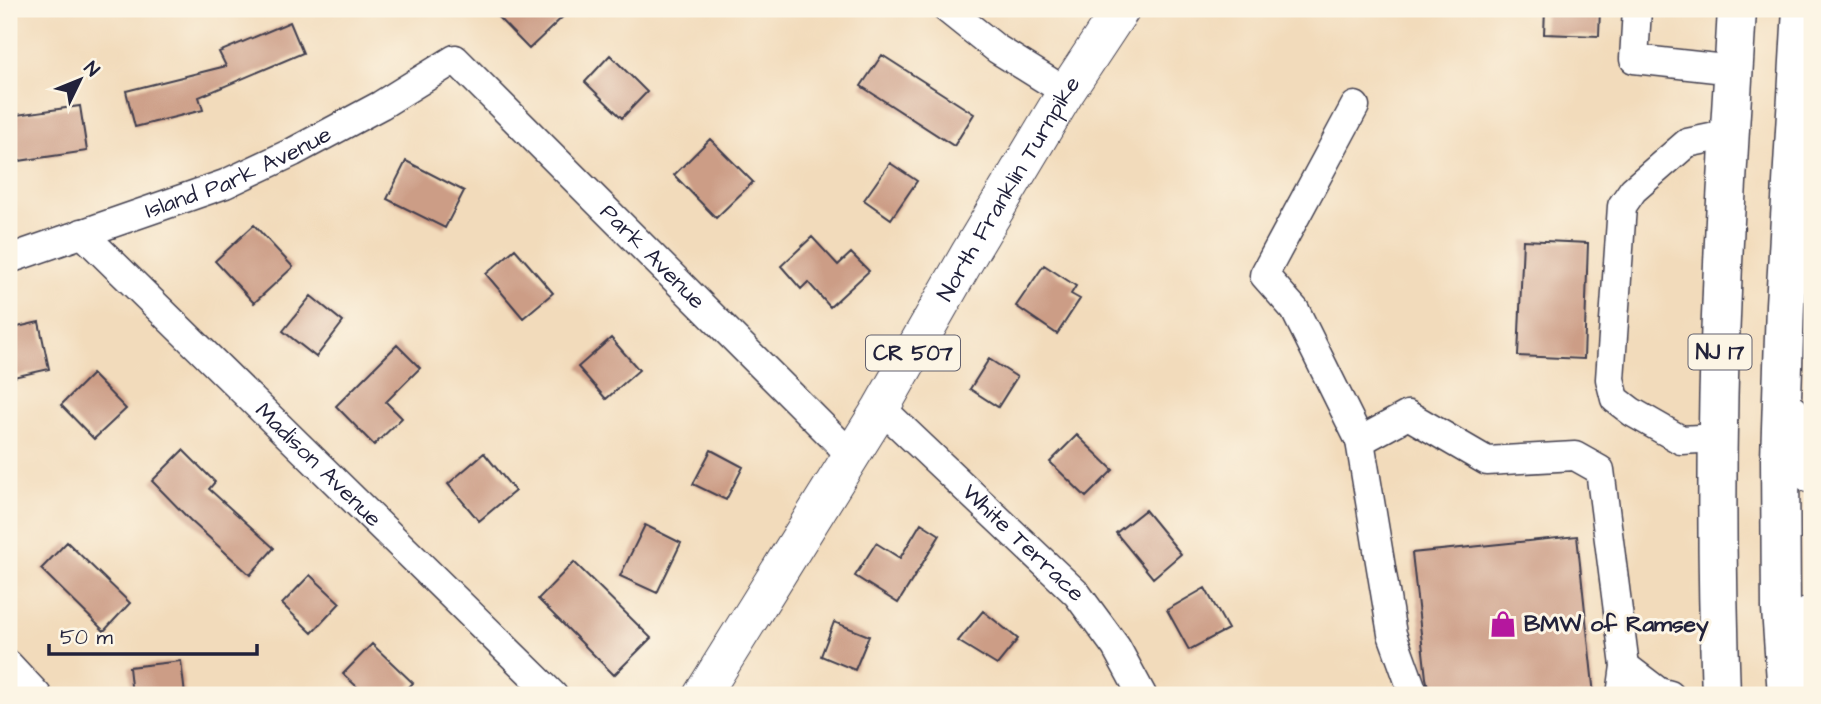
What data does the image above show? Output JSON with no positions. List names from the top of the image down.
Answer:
{
  "streets": {
    "highway": ["NJ 17"],
    "main road": ["North Franklin Turnpike", "CR 507"],
    "street": [
      "Island Park Avenue",
      "Park Avenue",
      "Madison Avenue",
      "White Terrace"
    ]
  },
  "crossings": [
    ["Island Park Avenue", "Park Avenue"],
    ["Island Park Avenue", "Madison Avenue"],
    ["North Franklin Turnpike", "Park Avenue"],
    ["North Franklin Turnpike", "White Terrace"]
  ],
  "places": {
    "shop": ["BMW of Ramsey"]
  },
  "scale_bar": "50 m",
  "north": "top right"
}
